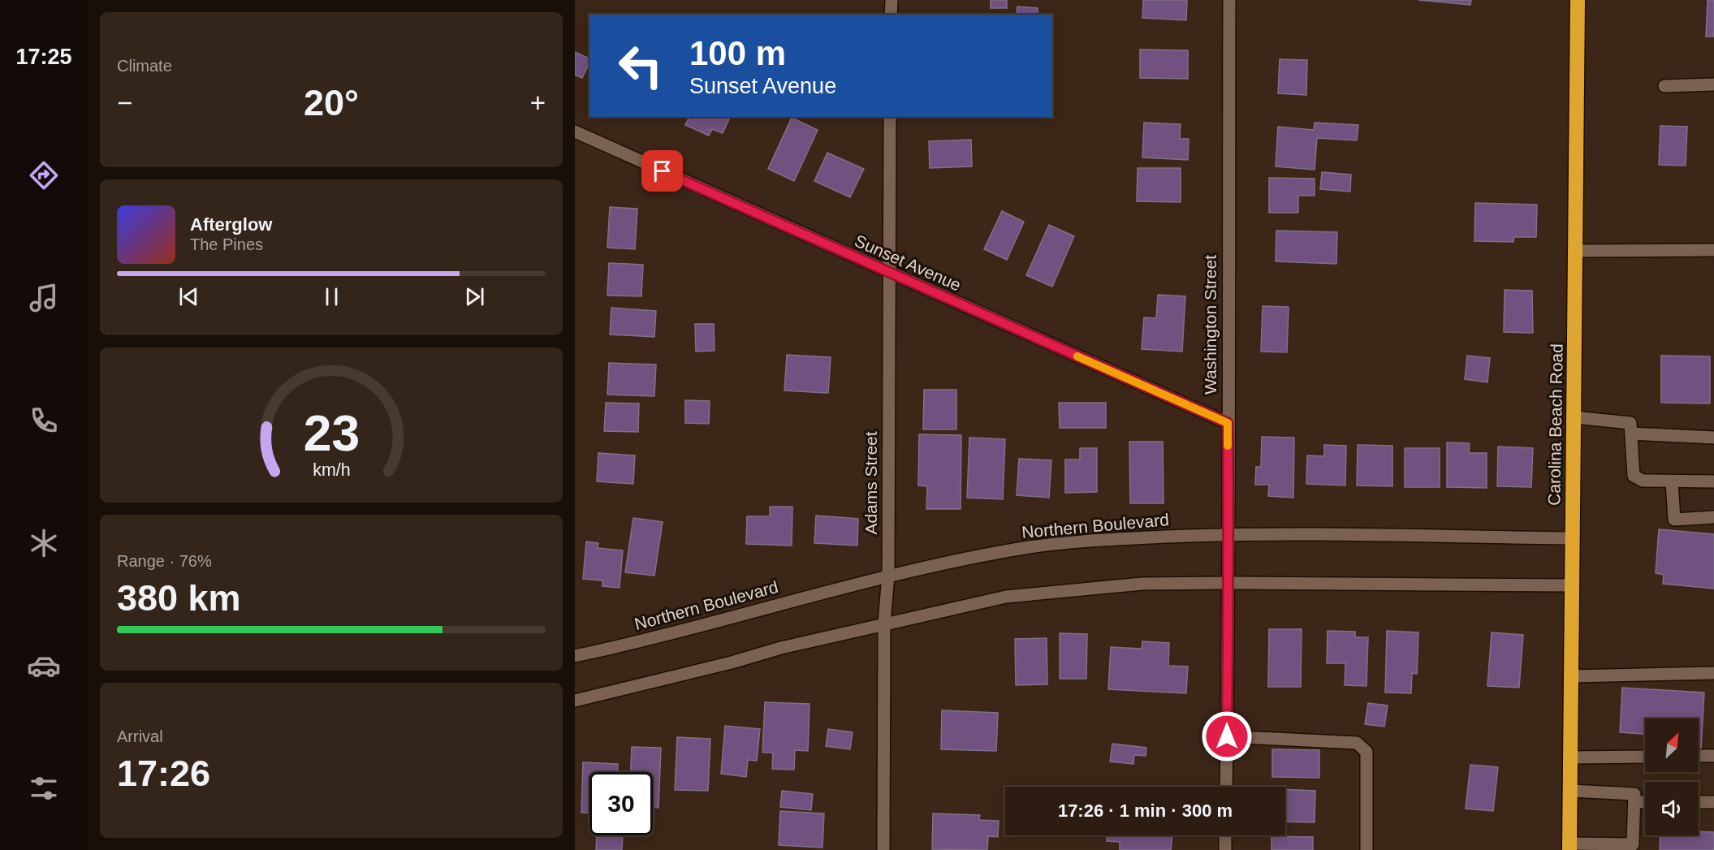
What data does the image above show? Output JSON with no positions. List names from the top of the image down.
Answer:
{
  "streets": {
    "highway": ["Carolina Beach Road"],
    "street": [
      "Sunset Avenue",
      "Washington Street",
      "Adams Street",
      "Northern Boulevard"
    ]
  },
  "crossings": [
    ["Sunset Avenue", "Washington Street"],
    ["Sunset Avenue", "Adams Street"],
    ["Washington Street", "Northern Boulevard"],
    ["Carolina Beach Road", "Northern Boulevard"],
    ["Adams Street", "Northern Boulevard"]
  ],
  "north": "top right",
  "page": {
    "tabs": "17:25",
    "tile": [
      "Climate",
      ["Range · 76%", "380 km"],
      ["Arrival", "17:26"]
    ],
    "turn": ["100 m", "Sunset Avenue"],
    "heat": ["−", "20°", "+"],
    "song": ["Afterglow", "The Pines"],
    "limit": "30",
    "trip": "17:26 · 1 min · 300 m",
    "gauge": ["23", "km/h"]
  }
}
